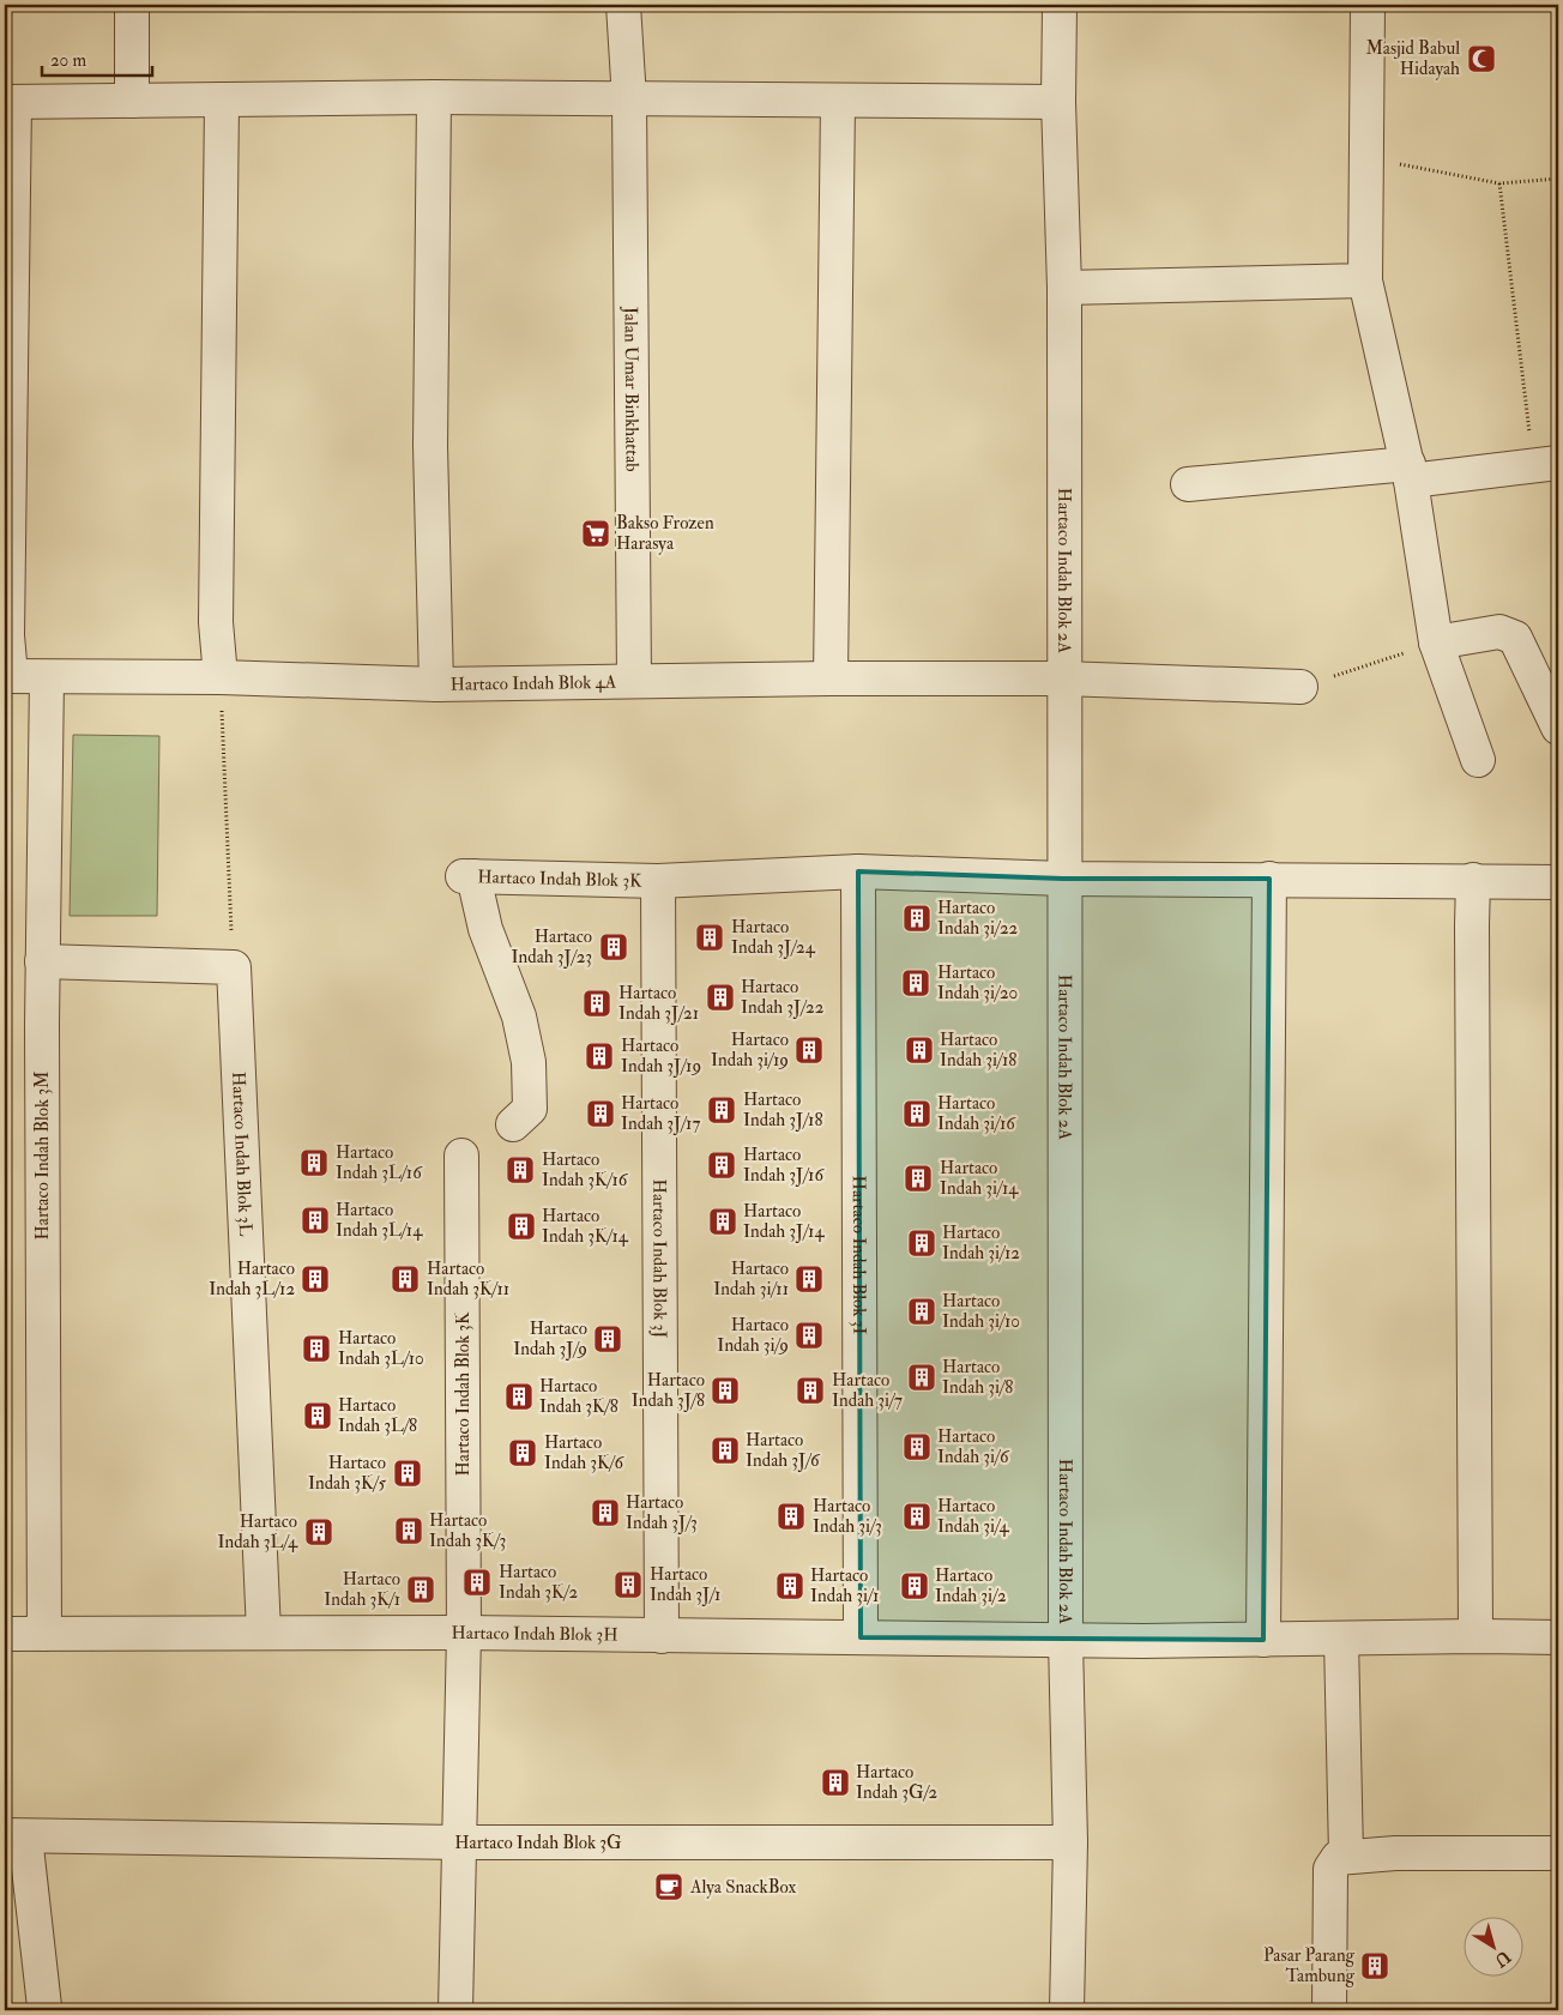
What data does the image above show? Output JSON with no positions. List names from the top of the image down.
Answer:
{
  "streets": {
    "street": [
      "Jalan Umar Binkhattab",
      "Hartaco Indah Blok 2A",
      "Hartaco Indah Blok 4A",
      "Hartaco Indah Blok 3K",
      "Hartaco Indah Blok 3M",
      "Hartaco Indah Blok 3L",
      "Hartaco Indah Blok 3I",
      "Hartaco Indah Blok 3J",
      "Hartaco Indah Blok 3H",
      "Hartaco Indah Blok 3G"
    ]
  },
  "crossings": [
    ["Jalan Umar Binkhattab", "Hartaco Indah Blok 4A"],
    ["Hartaco Indah Blok 2A", "Hartaco Indah Blok 4A"],
    ["Hartaco Indah Blok 2A", "Hartaco Indah Blok 3K"],
    ["Hartaco Indah Blok 2A", "Hartaco Indah Blok 3H"],
    ["Hartaco Indah Blok 2A", "Hartaco Indah Blok 3G"],
    ["Hartaco Indah Blok 4A", "Hartaco Indah Blok 3M"],
    ["Hartaco Indah Blok 3K", "Hartaco Indah Blok 3I"],
    ["Hartaco Indah Blok 3K", "Hartaco Indah Blok 3J"],
    ["Hartaco Indah Blok 3K", "Hartaco Indah Blok 3H"],
    ["Hartaco Indah Blok 3K", "Hartaco Indah Blok 3G"],
    ["Hartaco Indah Blok 3M", "Hartaco Indah Blok 3H"],
    ["Hartaco Indah Blok 3L", "Hartaco Indah Blok 3H"],
    ["Hartaco Indah Blok 3I", "Hartaco Indah Blok 3H"],
    ["Hartaco Indah Blok 3J", "Hartaco Indah Blok 3H"]
  ],
  "places": {
    "mosque": ["Masjid Babul Hidayah"],
    "supermarket": ["Bakso Frozen Harasya"],
    "building": [
      "Hartaco Indah 3i/22",
      "Hartaco Indah 3J/24",
      "Hartaco Indah 3J/23",
      "Hartaco Indah 3i/20",
      "Hartaco Indah 3J/22",
      "Hartaco Indah 3J/21",
      "Hartaco Indah 3i/19",
      "Hartaco Indah 3i/18",
      "Hartaco Indah 3J/19",
      "Hartaco Indah 3J/18",
      "Hartaco Indah 3J/17",
      "Hartaco Indah 3i/16",
      "Hartaco Indah 3L/16",
      "Hartaco Indah 3J/16",
      "Hartaco Indah 3K/16",
      "Hartaco Indah 3i/14",
      "Hartaco Indah 3L/14",
      "Hartaco Indah 3J/14",
      "Hartaco Indah 3K/14",
      "Hartaco Indah 3i/12",
      "Hartaco Indah 3L/12",
      "Hartaco Indah 3K/11",
      "Hartaco Indah 3i/11",
      "Hartaco Indah 3i/10",
      "Hartaco Indah 3i/9",
      "Hartaco Indah 3J/9",
      "Hartaco Indah 3L/10",
      "Hartaco Indah 3i/8",
      "Hartaco Indah 3J/8",
      "Hartaco Indah 3i/7",
      "Hartaco Indah 3K/8",
      "Hartaco Indah 3L/8",
      "Hartaco Indah 3i/6",
      "Hartaco Indah 3J/6",
      "Hartaco Indah 3K/6",
      "Hartaco Indah 3K/5",
      "Hartaco Indah 3J/3",
      "Hartaco Indah 3i/3",
      "Hartaco Indah 3i/4",
      "Hartaco Indah 3K/3",
      "Hartaco Indah 3L/4",
      "Hartaco Indah 3K/2",
      "Hartaco Indah 3J/1",
      "Hartaco Indah 3i/1",
      "Hartaco Indah 3i/2",
      "Hartaco Indah 3K/1",
      "Hartaco Indah 3G/2",
      "Pasar Parang Tambung"
    ],
    "cafe": ["Alya SnackBox"]
  },
  "scale_bar": "20 m",
  "north": "bottom right"
}
